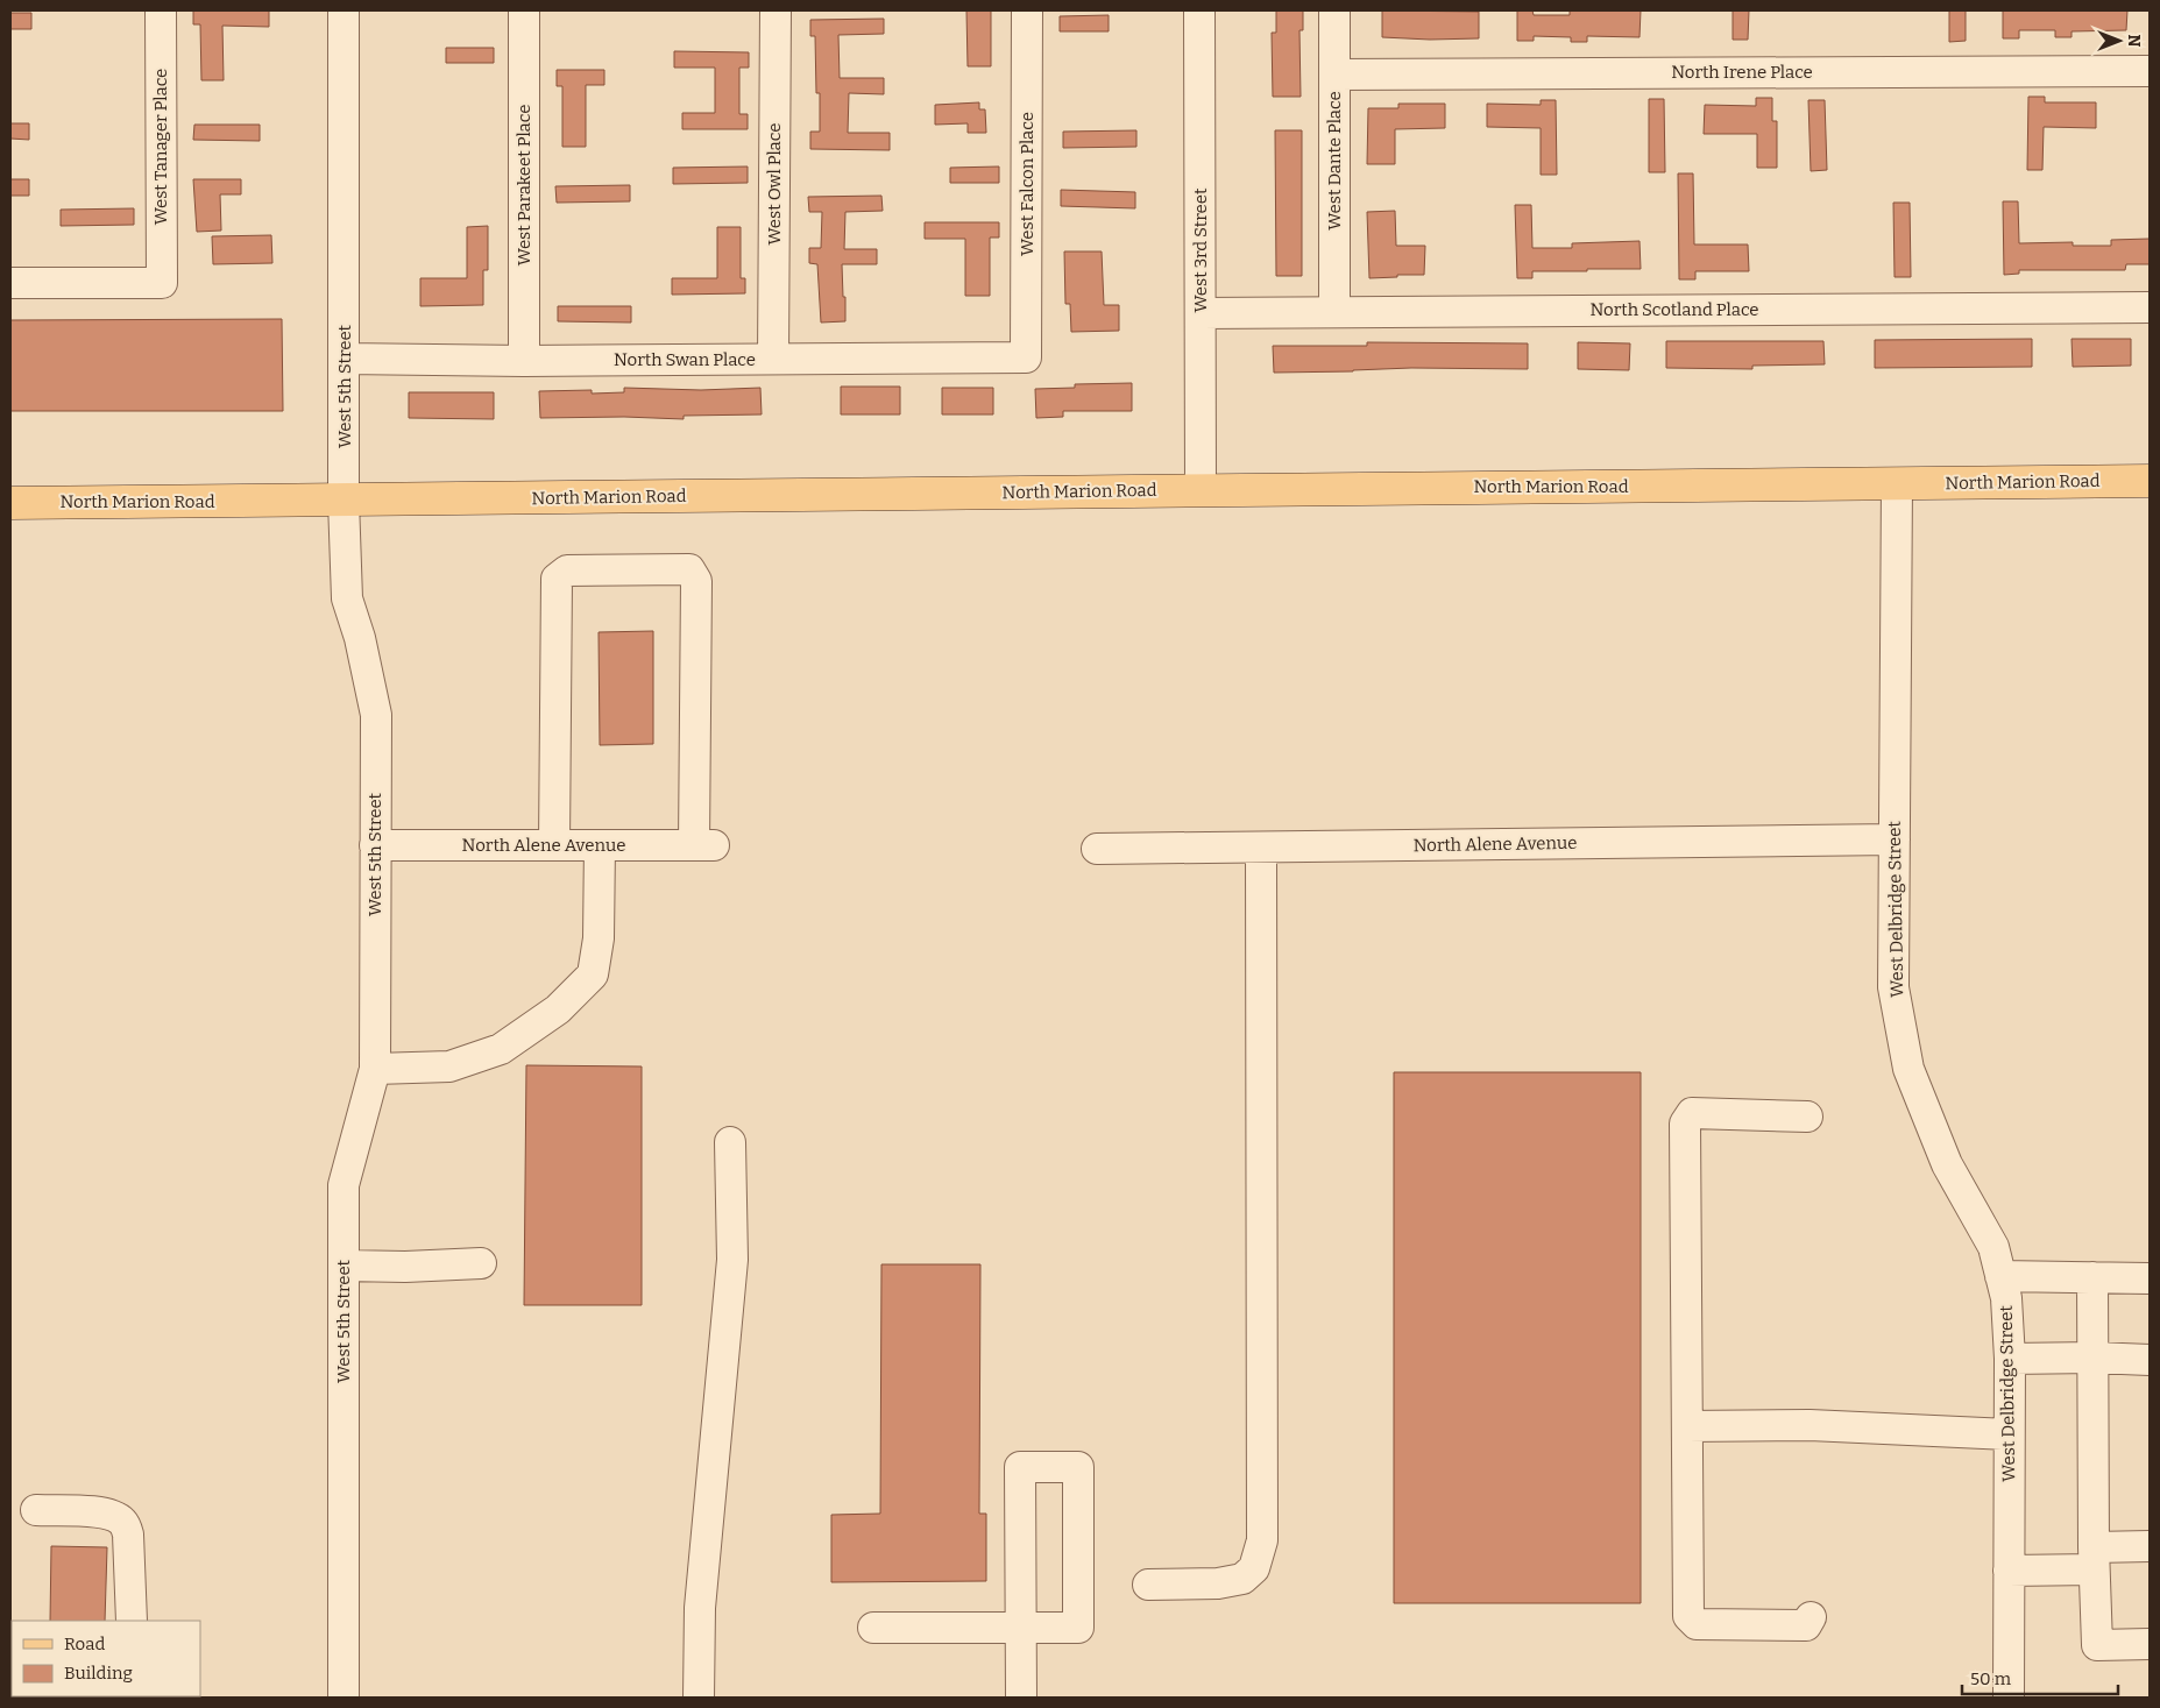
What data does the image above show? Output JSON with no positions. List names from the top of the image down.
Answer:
{
  "streets": {
    "main road": ["North Marion Road"],
    "street": [
      "North Irene Place",
      "West Tanager Place",
      "West Dante Place",
      "West Owl Place",
      "West Falcon Place",
      "West Parakeet Place",
      "West 3rd Street",
      "North Scotland Place",
      "North Swan Place",
      "West 5th Street",
      "North Alene Avenue",
      "West Delbridge Street"
    ]
  },
  "crossings": [
    ["North Irene Place", "West Dante Place"],
    ["West Dante Place", "North Scotland Place"],
    ["West Owl Place", "North Swan Place"],
    ["West Falcon Place", "North Swan Place"],
    ["West Parakeet Place", "North Swan Place"],
    ["West 3rd Street", "North Scotland Place"],
    ["West 3rd Street", "North Marion Road"],
    ["North Swan Place", "West 5th Street"],
    ["West 5th Street", "North Marion Road"],
    ["West 5th Street", "North Alene Avenue"],
    ["North Marion Road", "West Delbridge Street"],
    ["North Alene Avenue", "West Delbridge Street"]
  ],
  "legend": ["Road", "Building"],
  "scale_bar": "50 m",
  "north": "right"
}
